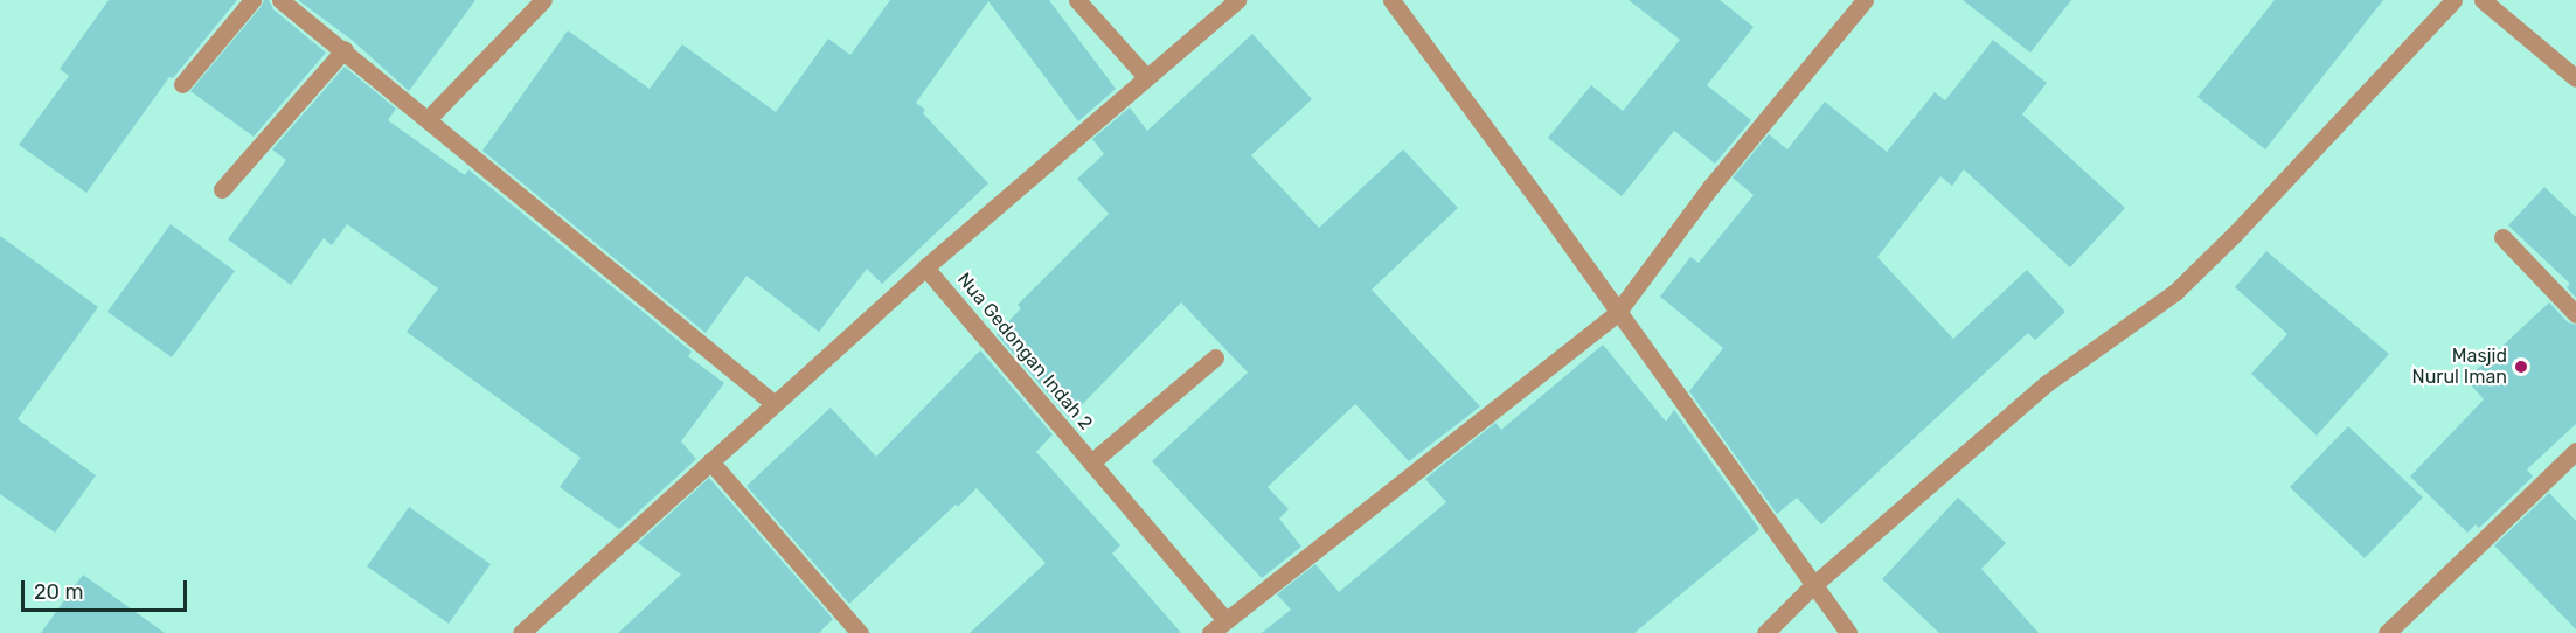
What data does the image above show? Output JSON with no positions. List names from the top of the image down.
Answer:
{
  "streets": {
    "street": ["Nua Gedongan Indah 2"]
  },
  "places": ["Masjid Nurul Iman"],
  "scale_bar": "20 m"
}
